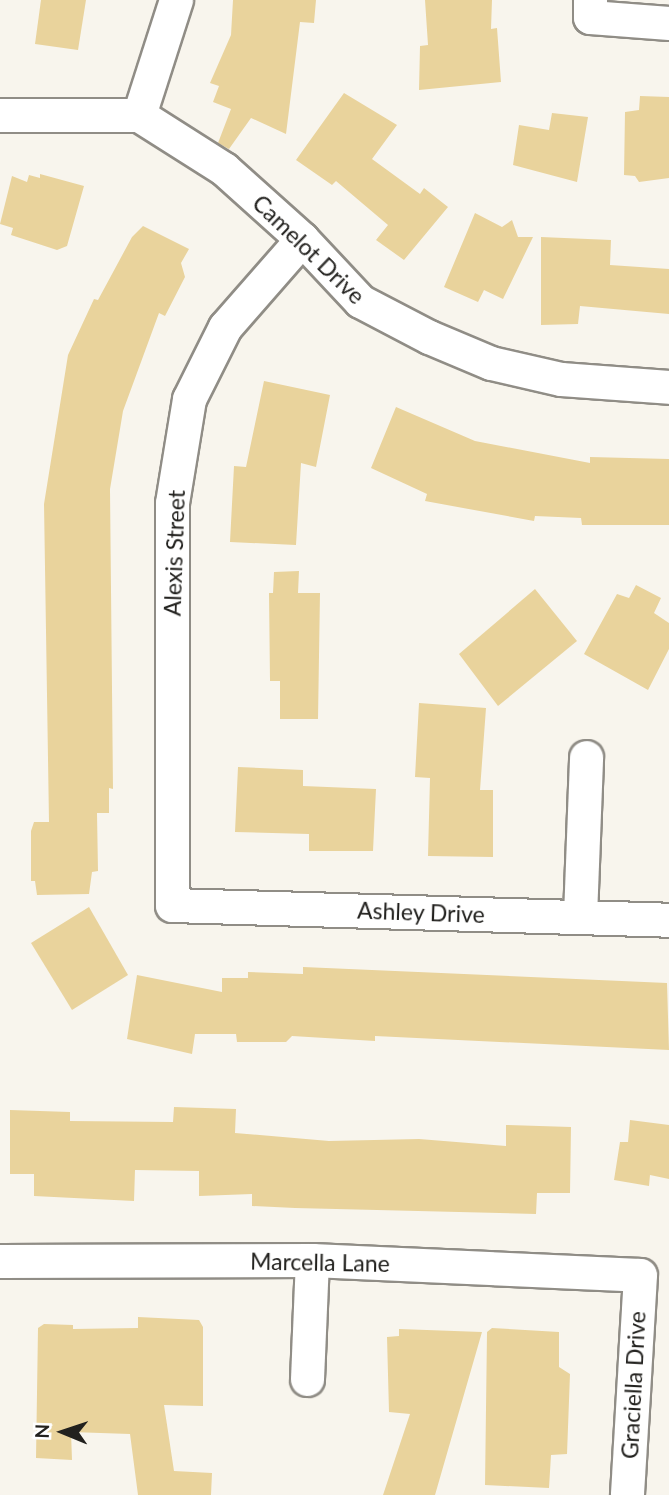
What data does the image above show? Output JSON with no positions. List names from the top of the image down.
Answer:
{
  "streets": {
    "street": [
      "Camelot Drive",
      "Alexis Street",
      "Ashley Drive",
      "Marcella Lane",
      "Graciella Drive"
    ]
  },
  "crossings": [
    ["Camelot Drive", "Alexis Street"],
    ["Alexis Street", "Ashley Drive"],
    ["Marcella Lane", "Graciella Drive"]
  ],
  "north": "left"
}
